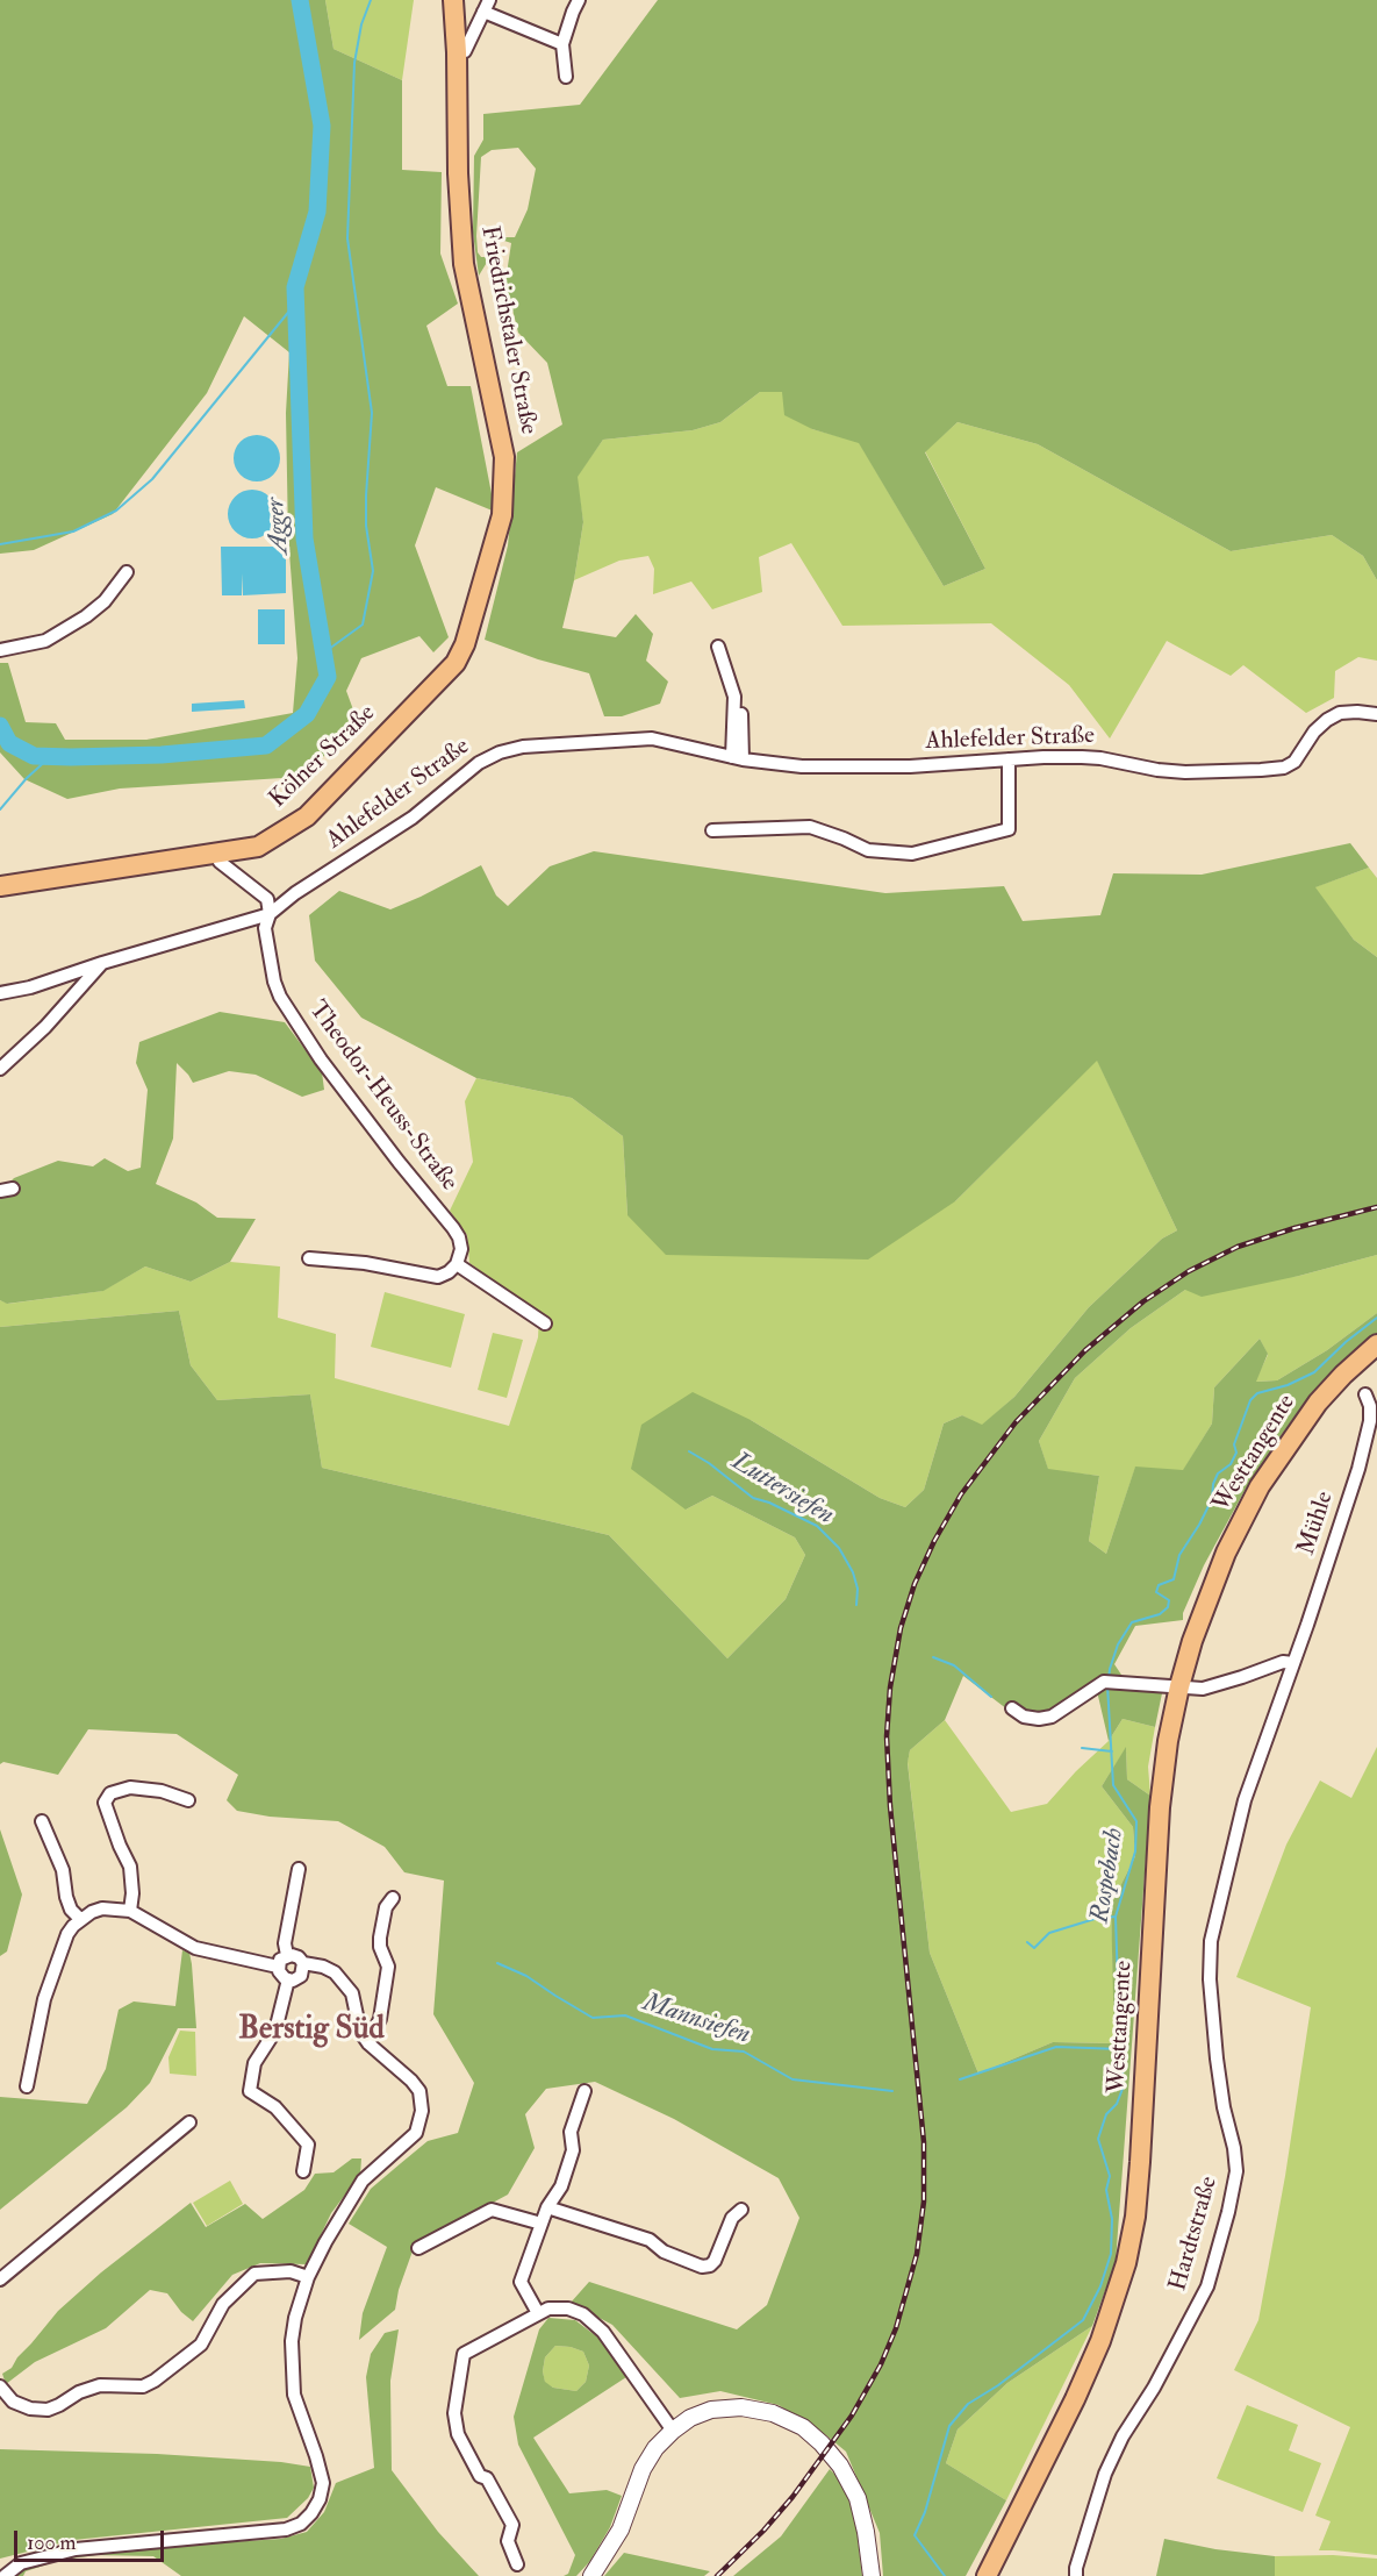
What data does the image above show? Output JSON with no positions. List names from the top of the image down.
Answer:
{
  "streets": {
    "main road": ["Friedrichstaler Straße", "Kölner Straße", "Westtangente"],
    "street": [
      "Ahlefelder Straße",
      "Theodor-Heuss-Straße",
      "Mühle",
      "Hardtstraße"
    ]
  },
  "crossings": [
    ["Friedrichstaler Straße", "Kölner Straße"],
    ["Ahlefelder Straße", "Theodor-Heuss-Straße"],
    ["Mühle", "Hardtstraße"]
  ],
  "districts": ["Berstig Süd"],
  "water": [
    "Agger",
    "Luttersiefen",
    "Rospebach",
    "Mannsiefen"
  ],
  "scale_bar": "100 m"
}
